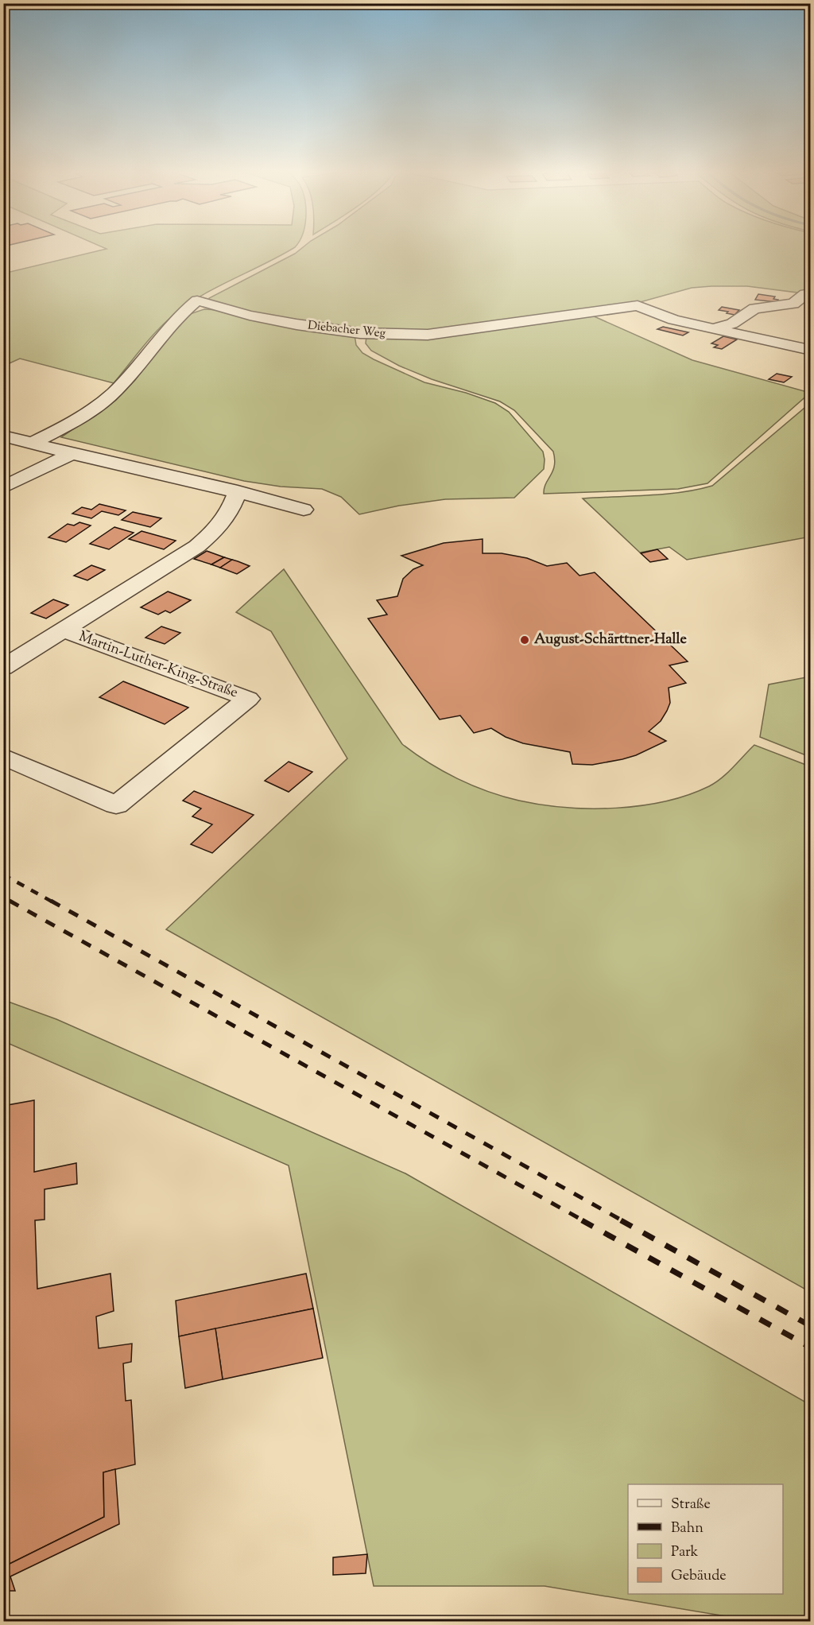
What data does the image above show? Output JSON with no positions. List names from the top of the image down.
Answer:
{
  "streets": {
    "street": ["Diebacher Weg", "Martin-Luther-King-Straße"]
  },
  "places": ["August-Schärttner-Halle"],
  "legend": [
    "Straße",
    "Bahn",
    "Park",
    "Gebäude"
  ]
}
